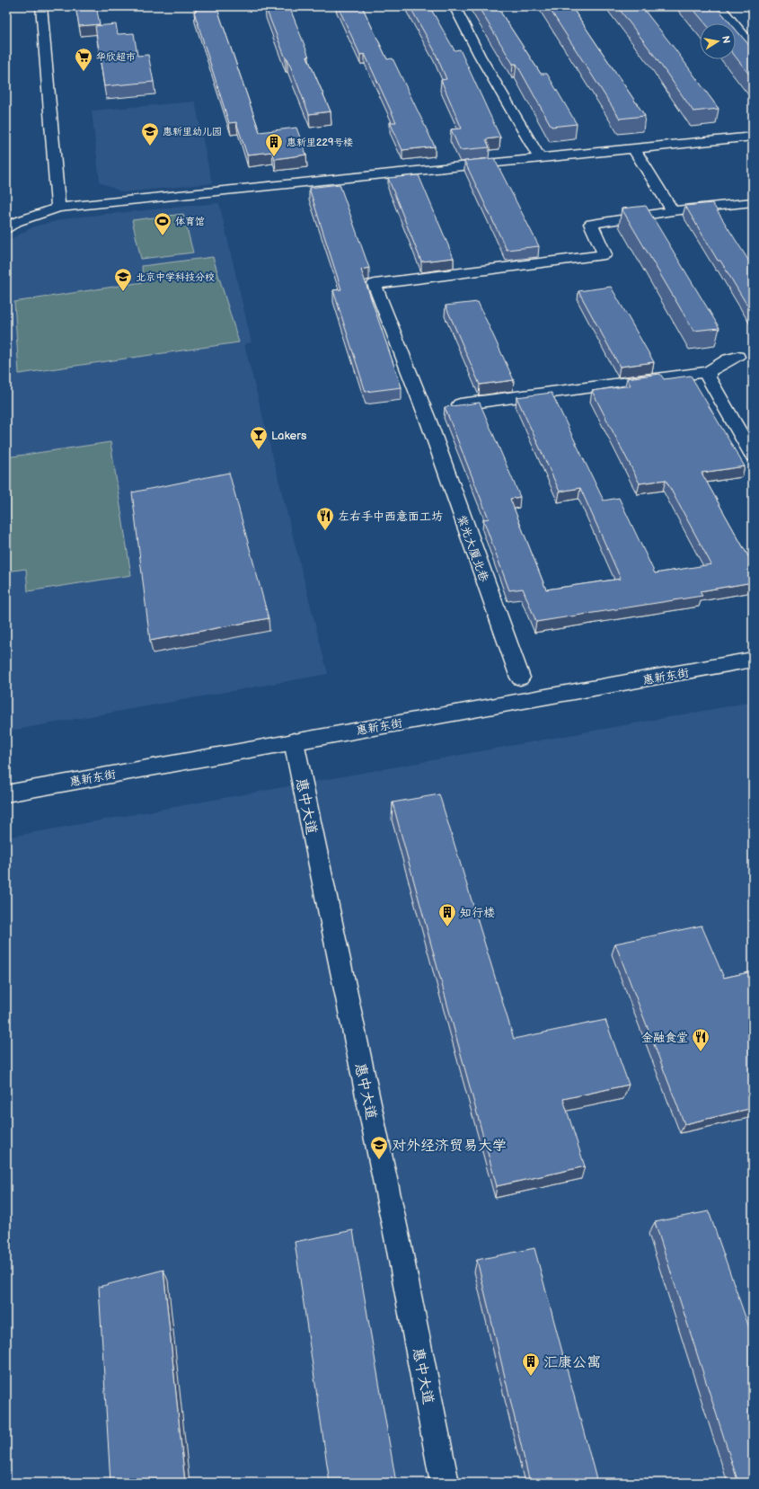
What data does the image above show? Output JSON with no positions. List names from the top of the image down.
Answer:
{
  "streets": {
    "street": ["紫光大厦北巷", "惠新东街", "惠中大道"]
  },
  "crossings": [
    ["惠新东街", "惠中大道"]
  ],
  "places": {
    "supermarket": ["华欣超市"],
    "school or university": ["惠新里幼儿园", "北京中学科技分校", "对外经济贸易大学"],
    "building": ["惠新里229号楼", "知行楼", "汇康公寓"],
    "sports": ["体育馆"],
    "bar": ["Lakers"],
    "restaurant": ["左右手中西意面工坊", "金融食堂"]
  },
  "north": "right"
}
